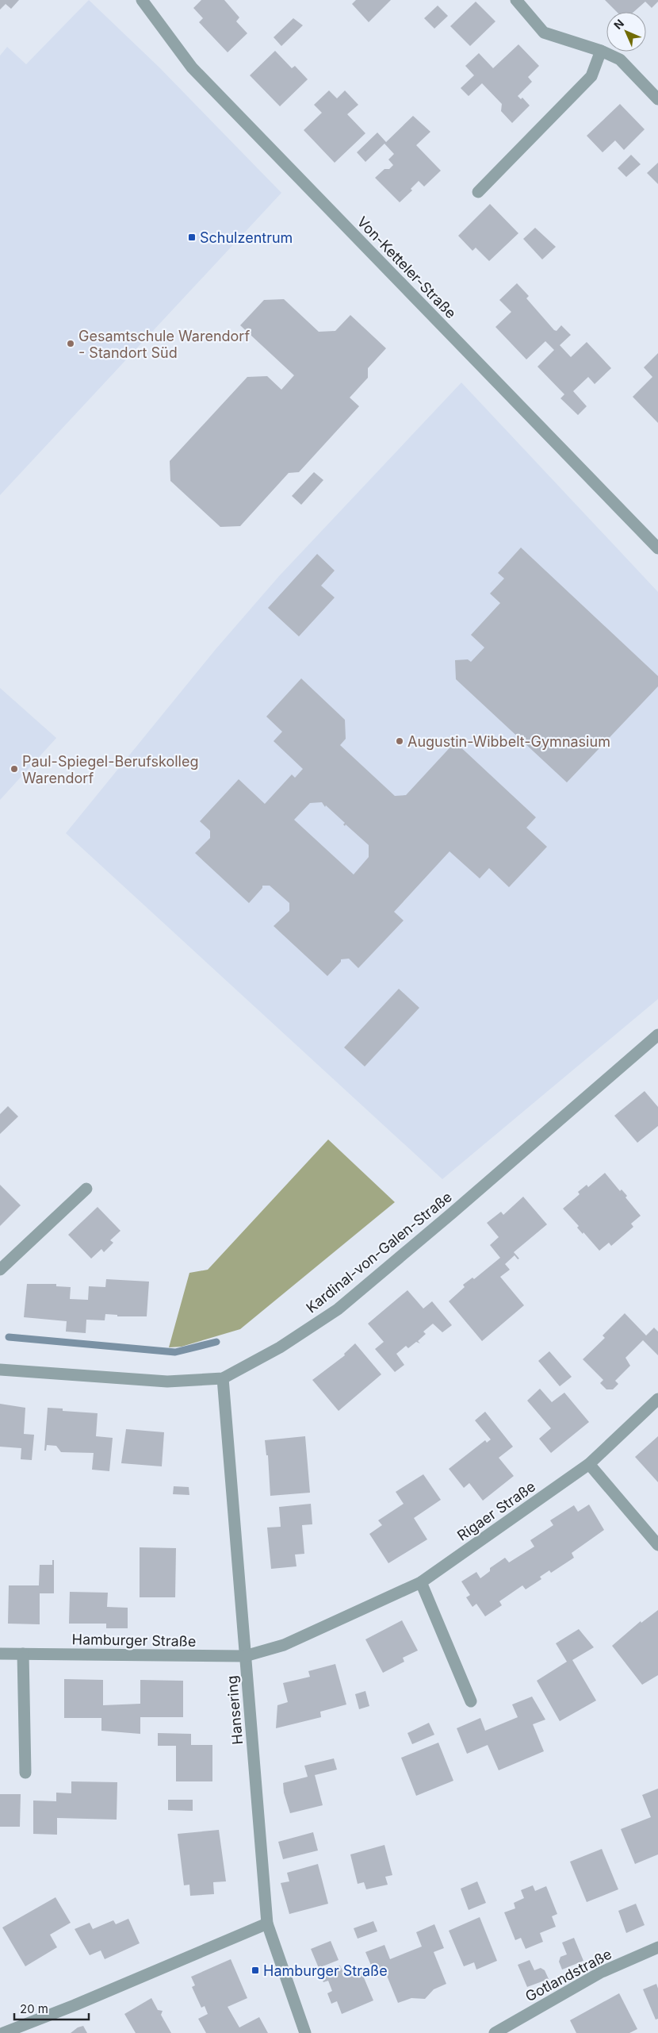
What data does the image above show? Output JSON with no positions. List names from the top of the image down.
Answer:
{
  "streets": {
    "street": [
      "Von-Ketteler-Straße",
      "Kardinal-von-Galen-Straße",
      "Rigaer Straße",
      "Hamburger Straße",
      "Hansering",
      "Gotlandstraße"
    ]
  },
  "crossings": [
    ["Kardinal-von-Galen-Straße", "Hansering"],
    ["Rigaer Straße", "Hamburger Straße"],
    ["Rigaer Straße", "Hansering"],
    ["Hamburger Straße", "Hansering"]
  ],
  "places": {
    "transit": ["Schulzentrum", "Hamburger Straße"],
    "other": ["Gesamtschule Warendorf - Standort Süd", "Augustin-Wibbelt-Gymnasium", "Paul-Spiegel-Berufskolleg Warendorf"]
  },
  "scale_bar": "20 m",
  "north": "top left"
}
